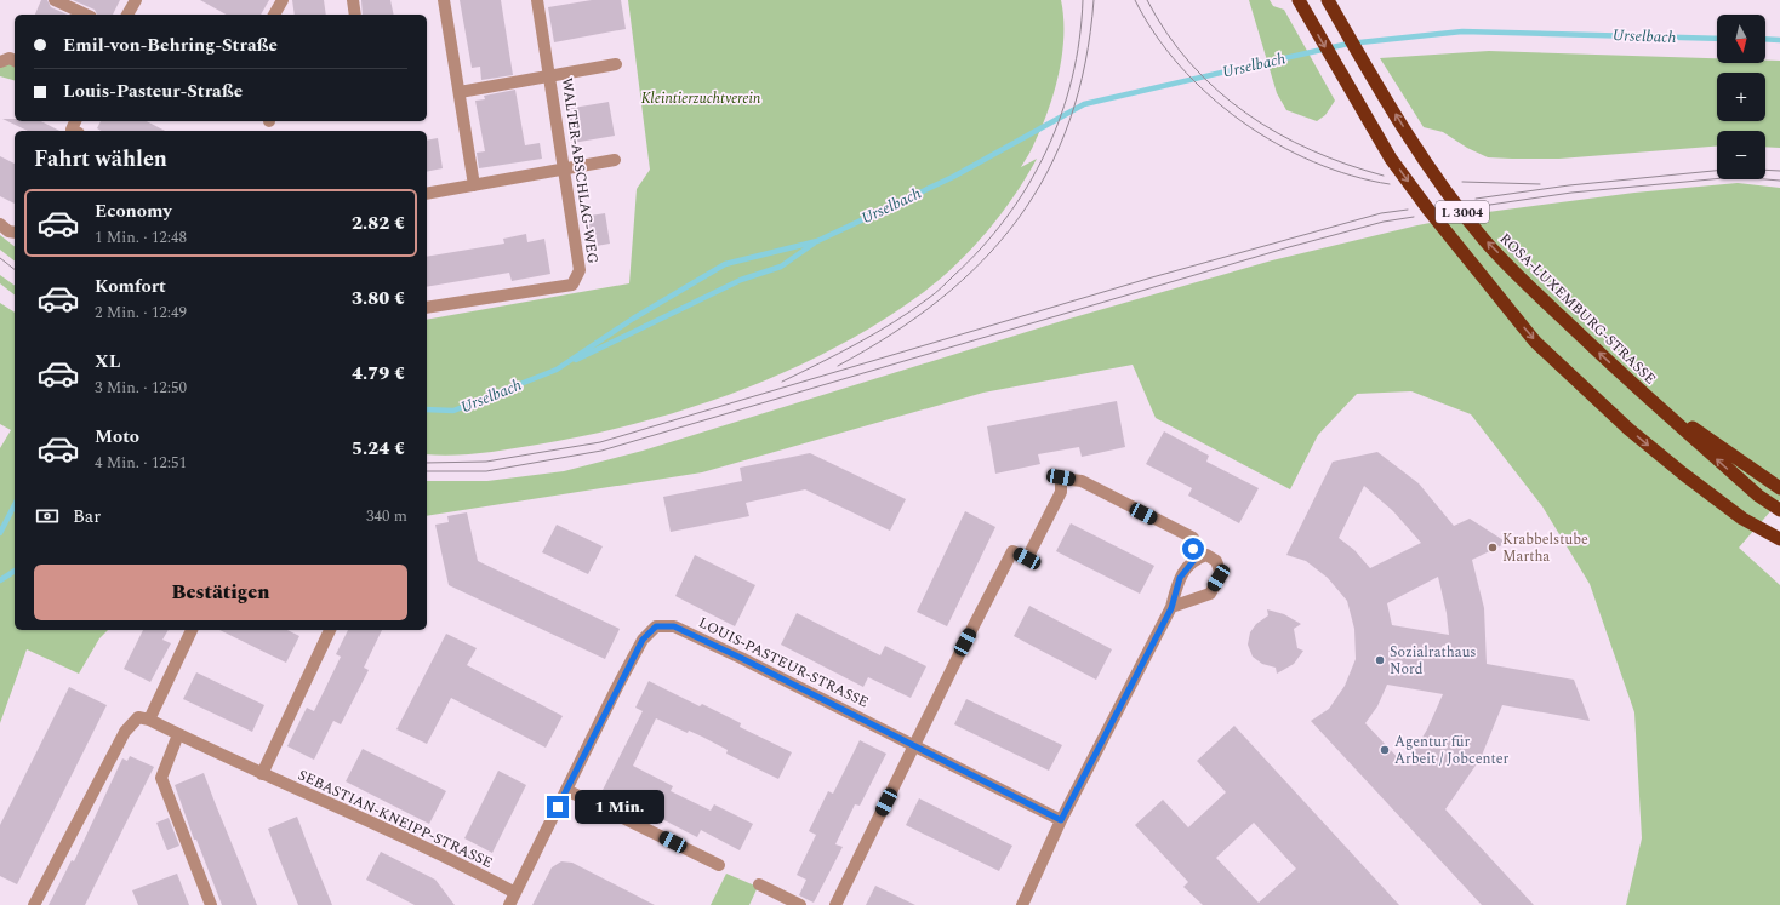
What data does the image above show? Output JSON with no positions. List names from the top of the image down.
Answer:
{
  "streets": {
    "highway": ["L 3004", "ROSA-LUXEMBURG-STRASSE"],
    "street": ["WALTER-ABSCHLAG-WEG", "LOUIS-PASTEUR-STRASSE", "SEBASTIAN-KNEIPP-STRASSE"]
  },
  "crossings": [
    ["LOUIS-PASTEUR-STRASSE", "SEBASTIAN-KNEIPP-STRASSE"]
  ],
  "water": ["Urselbach"],
  "parks": ["Kleintierzuchtverein"],
  "places": ["Krabbelstube Martha", "Sozialrathaus Nord", "Agentur für Arbeit / Jobcenter"],
  "north": "bottom",
  "page": {
    "map_buttons": ["+", "−"],
    "banner": ["Emil-von-Behring-Straße", "Louis-Pasteur-Straße"],
    "heading": "Fahrt wählen",
    "list": [
      {
        "name": "Economy",
        "note": "1 Min. · 12:48",
        "value": "2.82 €"
      },
      {
        "name": "Komfort",
        "note": "2 Min. · 12:49",
        "value": "3.80 €"
      },
      {
        "name": "XL",
        "note": "3 Min. · 12:50",
        "value": "4.79 €"
      },
      {
        "name": "Moto",
        "note": "4 Min. · 12:51",
        "value": "5.24 €"
      }
    ],
    "pay": ["Bar", "340 m"],
    "buttons": "Bestätigen",
    "bubble": "1 Min."
  }
}
